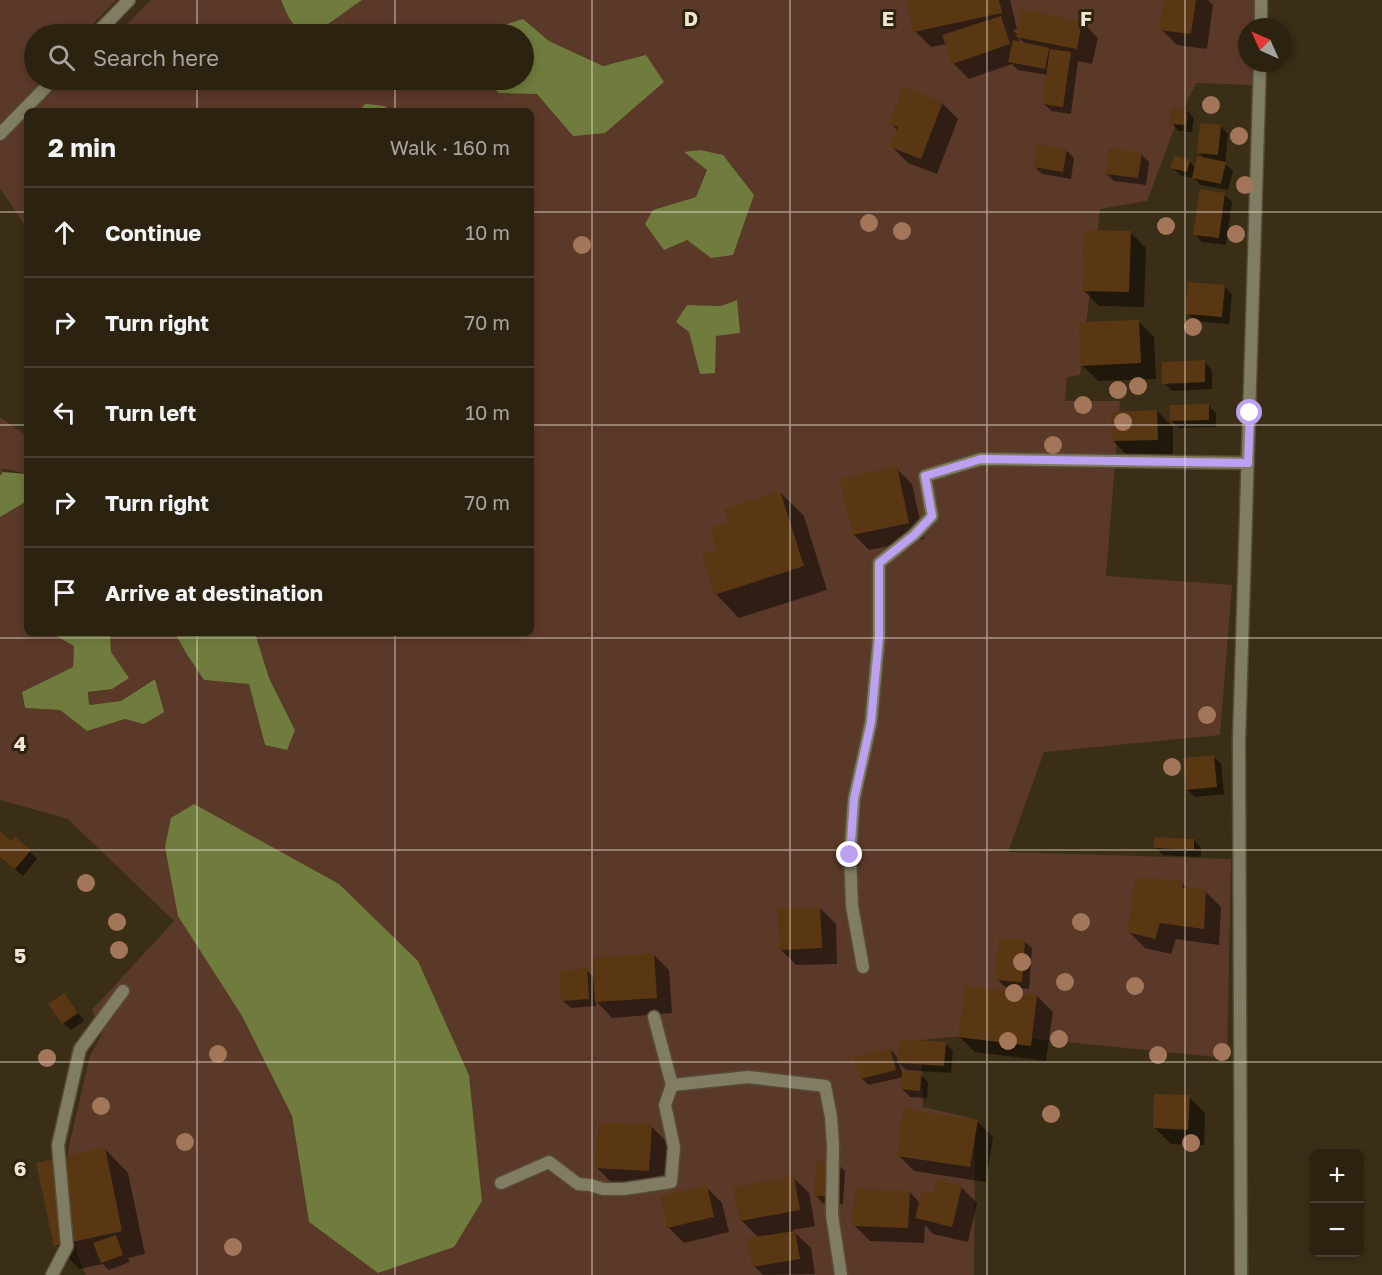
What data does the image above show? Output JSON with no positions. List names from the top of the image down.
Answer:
{
  "north": "top left",
  "page": {
    "search": "Search here",
    "heading": ["2 min", "Walk · 160 m"],
    "list": [
      ["Continue", "10 m"],
      ["Turn right", "70 m"],
      ["Turn left", "10 m"],
      ["Turn right", "70 m"],
      "Arrive at destination"
    ],
    "map_buttons": ["+", "−"]
  },
  "grid": {
    "columns": ["D", "E", "F"],
    "rows": ["4", "5", "6"]
  }
}
